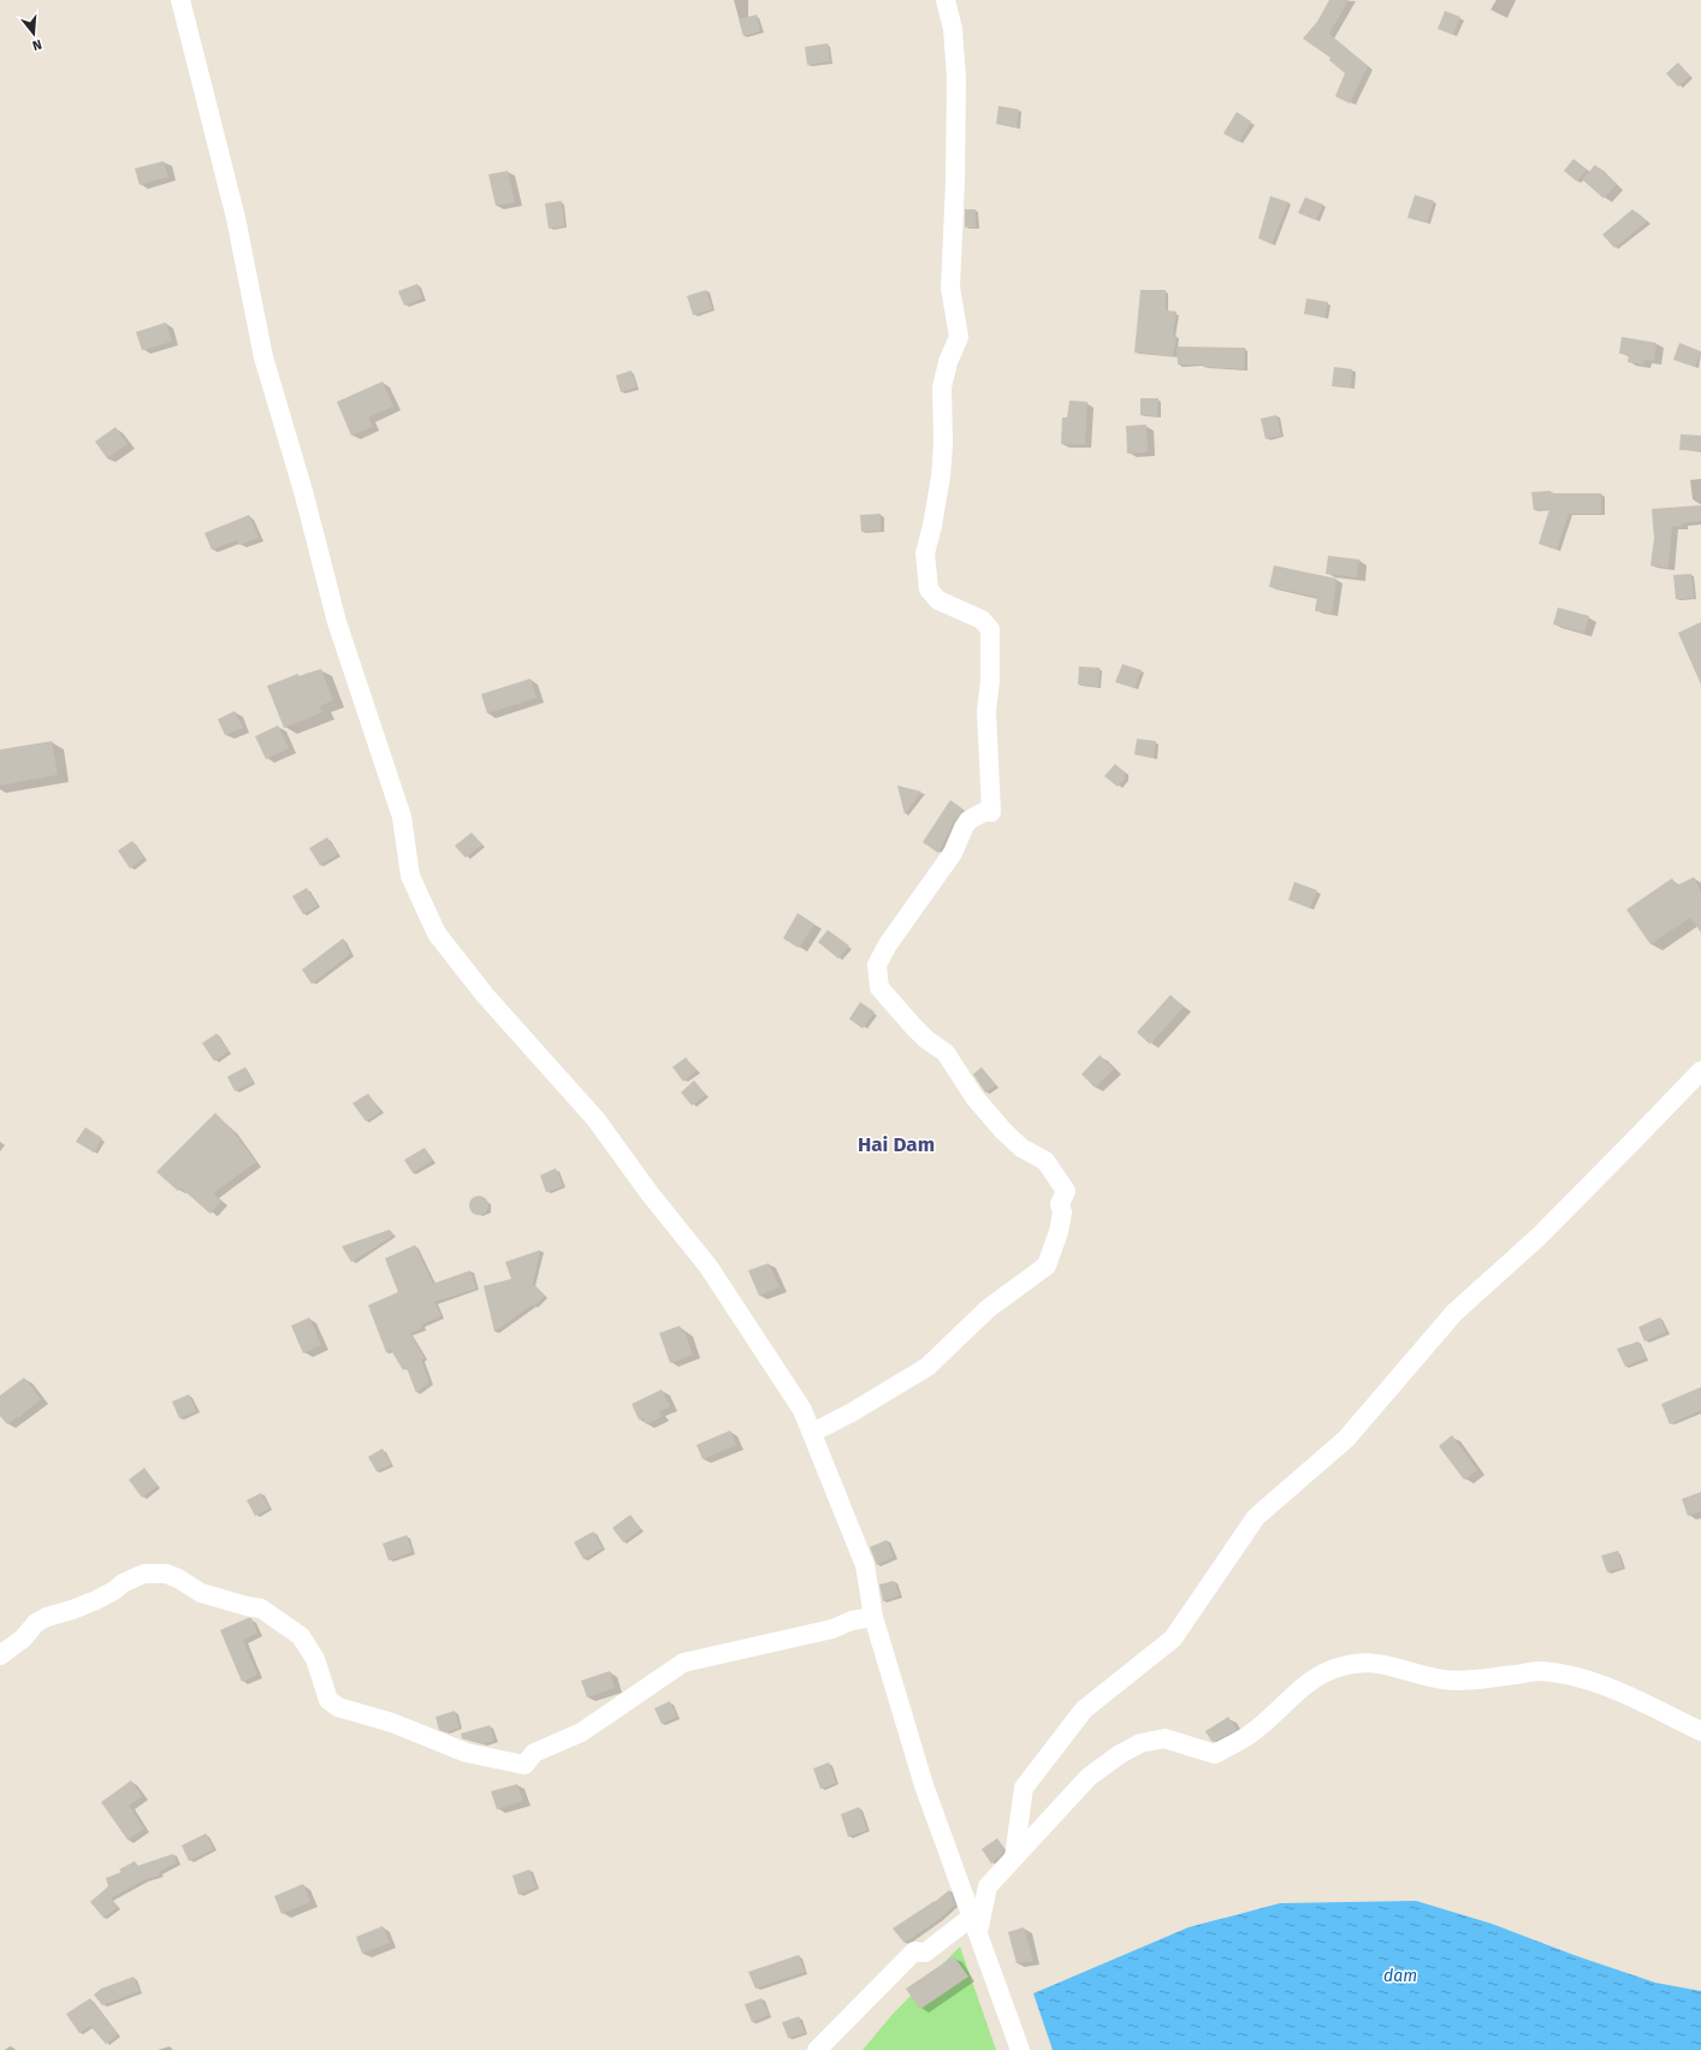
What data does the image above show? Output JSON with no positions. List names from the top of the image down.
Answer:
{
  "districts": ["Hai Dam"],
  "water": ["dam"],
  "north": "bottom"
}
